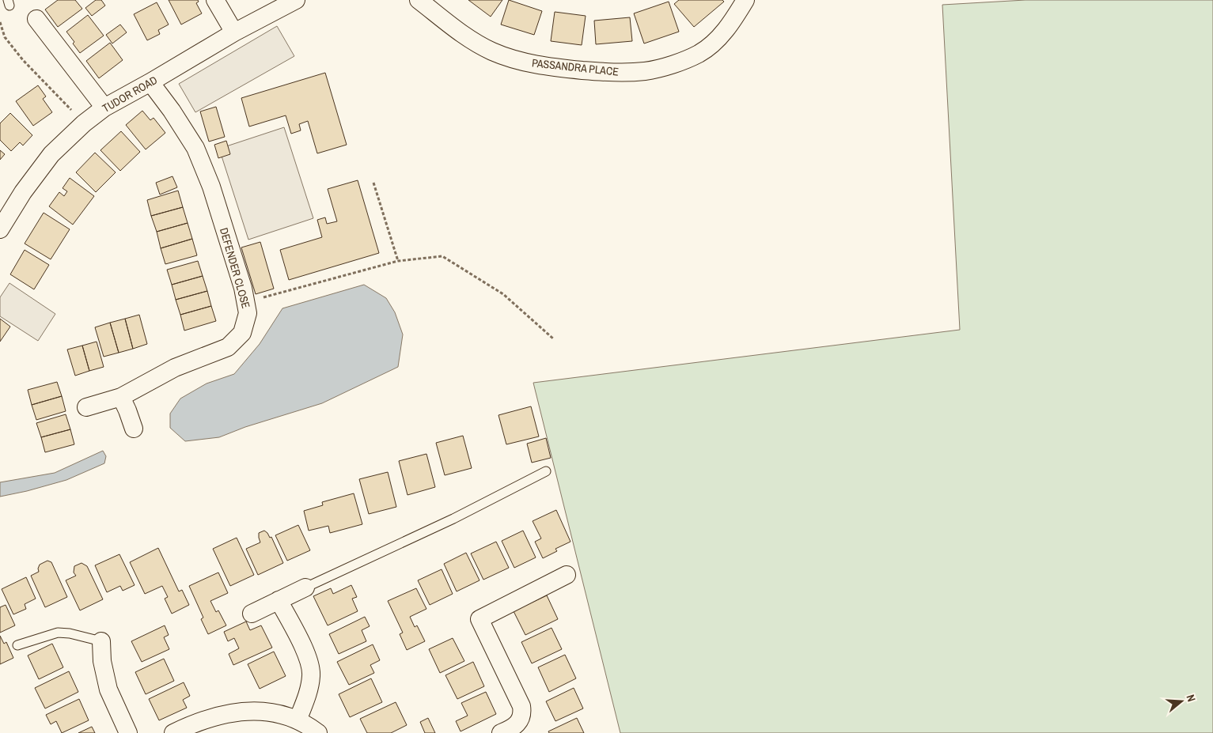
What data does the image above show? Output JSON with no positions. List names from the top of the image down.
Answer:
{
  "streets": {
    "street": ["PASSANDRA PLACE", "TUDOR ROAD", "DEFENDER CLOSE"]
  },
  "crossings": [
    ["TUDOR ROAD", "DEFENDER CLOSE"]
  ],
  "north": "right"
}
